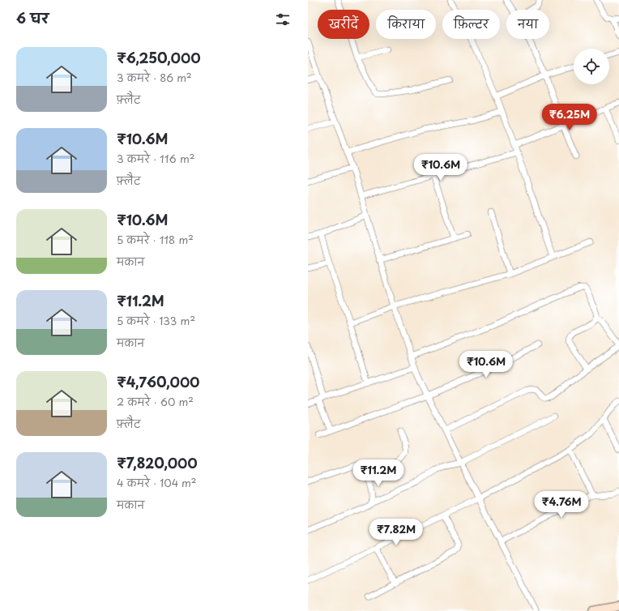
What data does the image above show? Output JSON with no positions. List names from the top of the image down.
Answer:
{
  "page": {
    "heading": "6 घर",
    "chip": [
      "खरीदें",
      "किराया",
      "फ़िल्टर",
      "नया"
    ],
    "list": [
      {
        "name": "₹6,250,000",
        "note": "3 कमरे · 86 m² · फ़्लैट"
      },
      {
        "name": "₹10.6M",
        "note": "3 कमरे · 116 m² · फ़्लैट"
      },
      {
        "name": "₹10.6M",
        "note": "5 कमरे · 118 m² · मकान"
      },
      {
        "name": "₹11.2M",
        "note": "5 कमरे · 133 m² · मकान"
      },
      {
        "name": "₹4,760,000",
        "note": "2 कमरे · 60 m² · फ़्लैट"
      },
      {
        "name": "₹7,820,000",
        "note": "4 कमरे · 104 m² · मकान"
      }
    ],
    "price": [
      "₹6.25M",
      "₹10.6M",
      "₹10.6M",
      "₹11.2M",
      "₹4.76M",
      "₹7.82M"
    ]
  }
}
